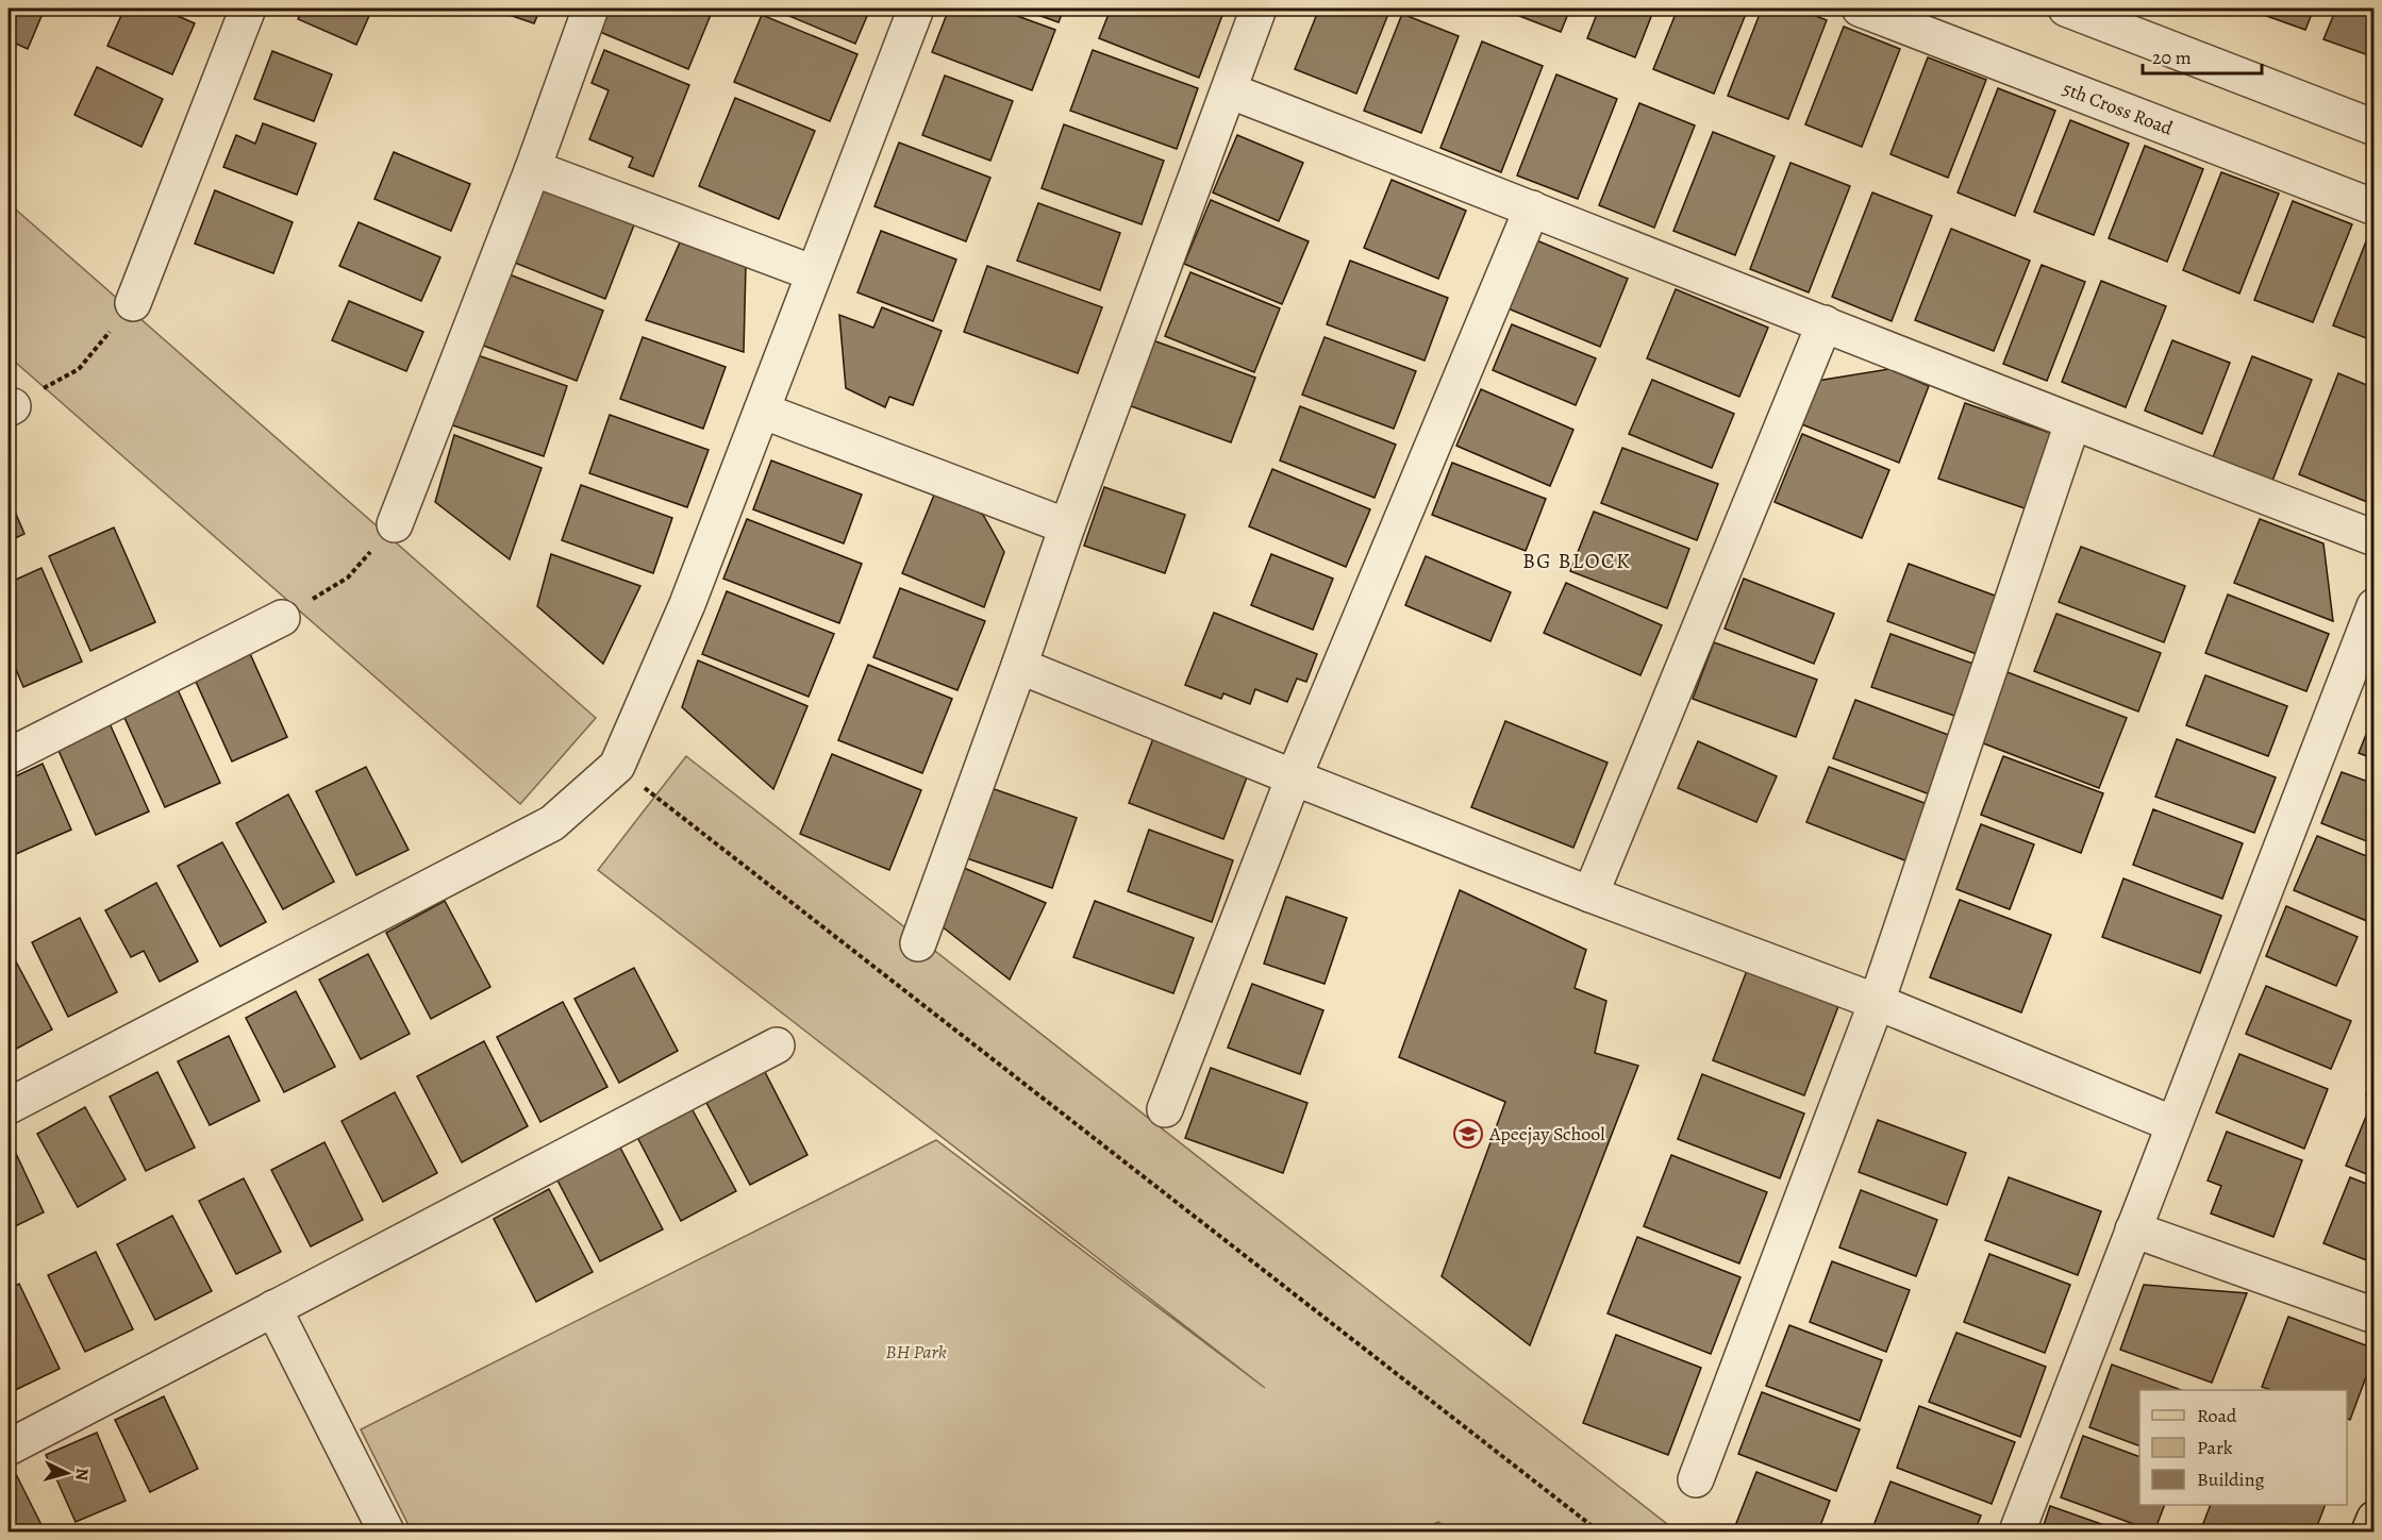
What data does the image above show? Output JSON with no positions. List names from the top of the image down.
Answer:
{
  "streets": {
    "street": ["5th Cross Road"]
  },
  "districts": ["BG BLOCK"],
  "parks": ["BH Park"],
  "places": {
    "school or university": ["Apeejay School"]
  },
  "legend": ["Road", "Park", "Building"],
  "scale_bar": "20 m",
  "north": "right"
}
